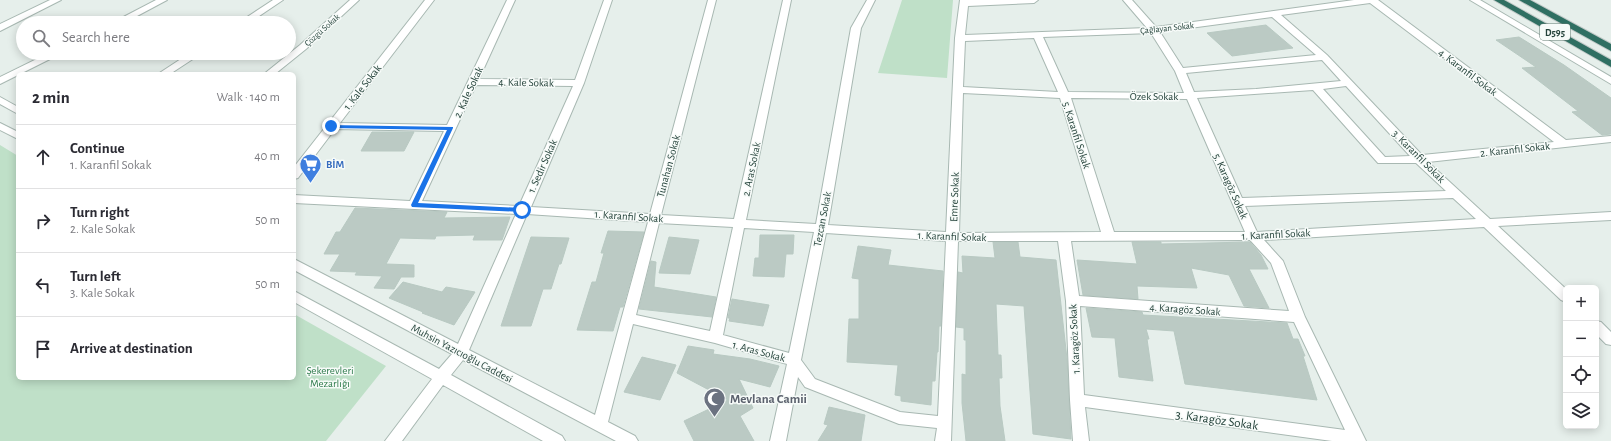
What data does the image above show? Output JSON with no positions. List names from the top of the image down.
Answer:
{
  "streets": {
    "highway": ["D595"],
    "street": [
      "Çağlayan Sokak",
      "Çözgü Sokak",
      "4. Karanfil Sokak",
      "4. Kale Sokak",
      "1. Kale Sokak",
      "2. Kale Sokak",
      "Özek Sokak",
      "5. Karanfil Sokak",
      "2. Karanfil Sokak",
      "3. Karanfil Sokak",
      "1. Sedir Sokak",
      "Tunahan Sokak",
      "2. Aras Sokak",
      "5. Karagöz Sokak",
      "Emre Sokak",
      "1. Karanfil Sokak",
      "Tezcan Sokak",
      "4. Karagöz Sokak",
      "1. Karagöz Sokak",
      "1. Aras Sokak",
      "Muhsin Yazıcıoğlu Caddesi",
      "3. Karagöz Sokak"
    ]
  },
  "crossings": [
    ["Çağlayan Sokak", "4. Karanfil Sokak"],
    ["Çağlayan Sokak", "5. Karanfil Sokak"],
    ["Çağlayan Sokak", "3. Karanfil Sokak"],
    ["Çağlayan Sokak", "5. Karagöz Sokak"],
    ["Çağlayan Sokak", "Emre Sokak"],
    ["4. Karanfil Sokak", "2. Karanfil Sokak"],
    ["4. Kale Sokak", "2. Kale Sokak"],
    ["4. Kale Sokak", "1. Sedir Sokak"],
    ["2. Kale Sokak", "1. Karanfil Sokak"],
    ["Özek Sokak", "5. Karanfil Sokak"],
    ["Özek Sokak", "2. Karanfil Sokak"],
    ["Özek Sokak", "3. Karanfil Sokak"],
    ["Özek Sokak", "5. Karagöz Sokak"],
    ["Özek Sokak", "Emre Sokak"],
    ["5. Karanfil Sokak", "1. Karanfil Sokak"],
    ["2. Karanfil Sokak", "3. Karanfil Sokak"],
    ["3. Karanfil Sokak", "1. Karanfil Sokak"],
    ["1. Sedir Sokak", "1. Karanfil Sokak"],
    ["1. Sedir Sokak", "Muhsin Yazıcıoğlu Caddesi"],
    ["Tunahan Sokak", "1. Karanfil Sokak"],
    ["Tunahan Sokak", "1. Aras Sokak"],
    ["Tunahan Sokak", "Muhsin Yazıcıoğlu Caddesi"],
    ["2. Aras Sokak", "1. Karanfil Sokak"],
    ["2. Aras Sokak", "1. Aras Sokak"],
    ["5. Karagöz Sokak", "1. Karanfil Sokak"],
    ["5. Karagöz Sokak", "4. Karagöz Sokak"],
    ["5. Karagöz Sokak", "3. Karagöz Sokak"],
    ["Emre Sokak", "1. Karanfil Sokak"],
    ["Emre Sokak", "1. Aras Sokak"],
    ["1. Karanfil Sokak", "Tezcan Sokak"],
    ["1. Karanfil Sokak", "1. Karagöz Sokak"],
    ["Tezcan Sokak", "1. Aras Sokak"],
    ["4. Karagöz Sokak", "1. Karagöz Sokak"],
    ["1. Karagöz Sokak", "3. Karagöz Sokak"]
  ],
  "parks": ["Şekerevleri Mezarlığı"],
  "places": {
    "supermarket": ["BİM"],
    "mosque": ["Mevlana Camii"]
  },
  "page": {
    "search": "Search here",
    "heading": ["2 min", "Walk · 140 m"],
    "list": [
      ["Continue", "1. Karanfil Sokak", "40 m"],
      ["Turn right", "2. Kale Sokak", "50 m"],
      ["Turn left", "3. Kale Sokak", "50 m"],
      "Arrive at destination"
    ],
    "map_buttons": ["+", "−"]
  }
}
